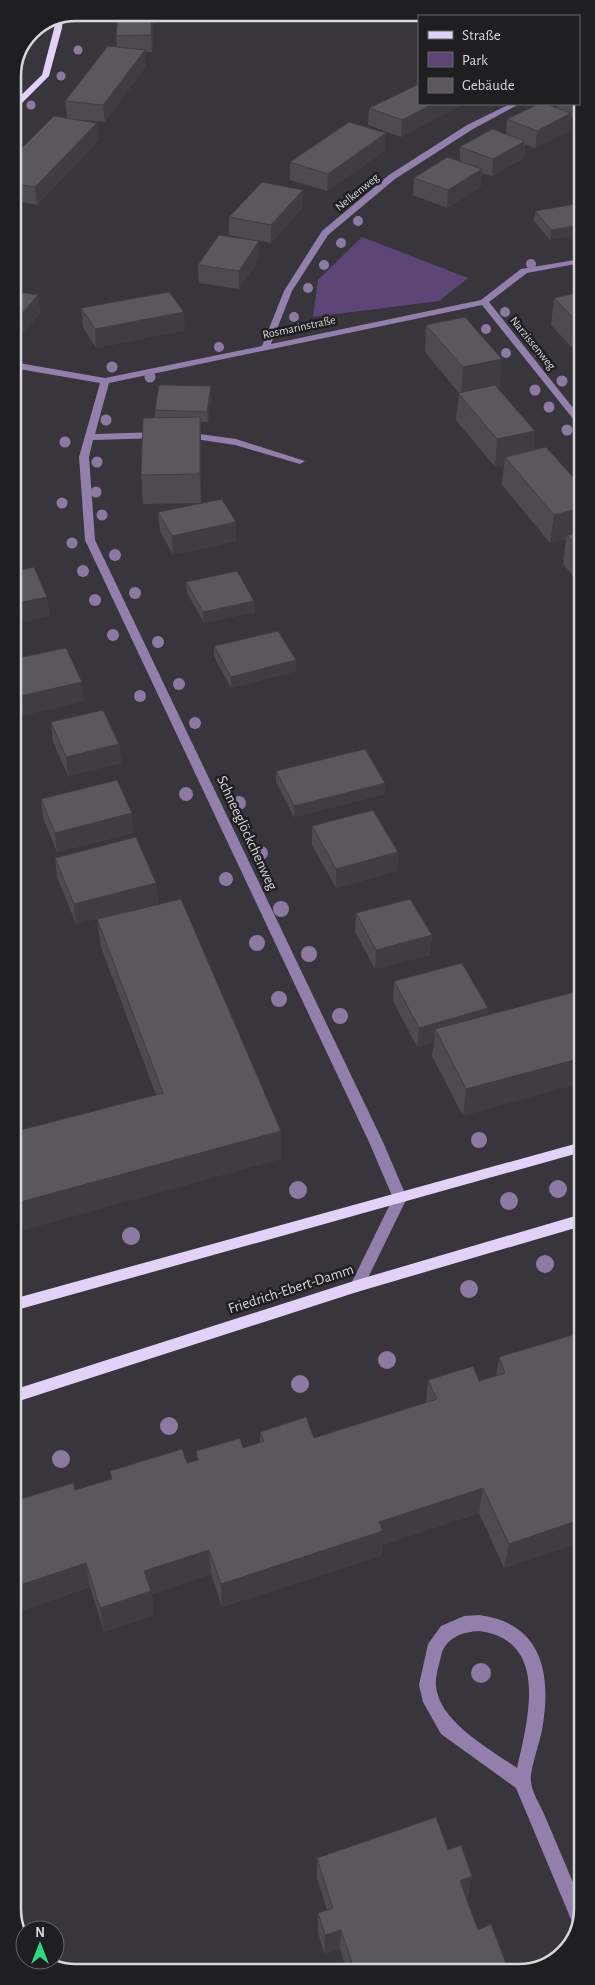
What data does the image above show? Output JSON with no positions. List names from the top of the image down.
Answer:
{
  "streets": {
    "main road": ["Friedrich-Ebert-Damm"],
    "street": [
      "Nelkenweg",
      "Rosmarinstraße",
      "Narzissenweg",
      "Schneeglöckchenweg"
    ]
  },
  "crossings": [
    ["Nelkenweg", "Rosmarinstraße"],
    ["Rosmarinstraße", "Narzissenweg"],
    ["Rosmarinstraße", "Schneeglöckchenweg"]
  ],
  "legend": ["Straße", "Park", "Gebäude"],
  "north": "top"
}
